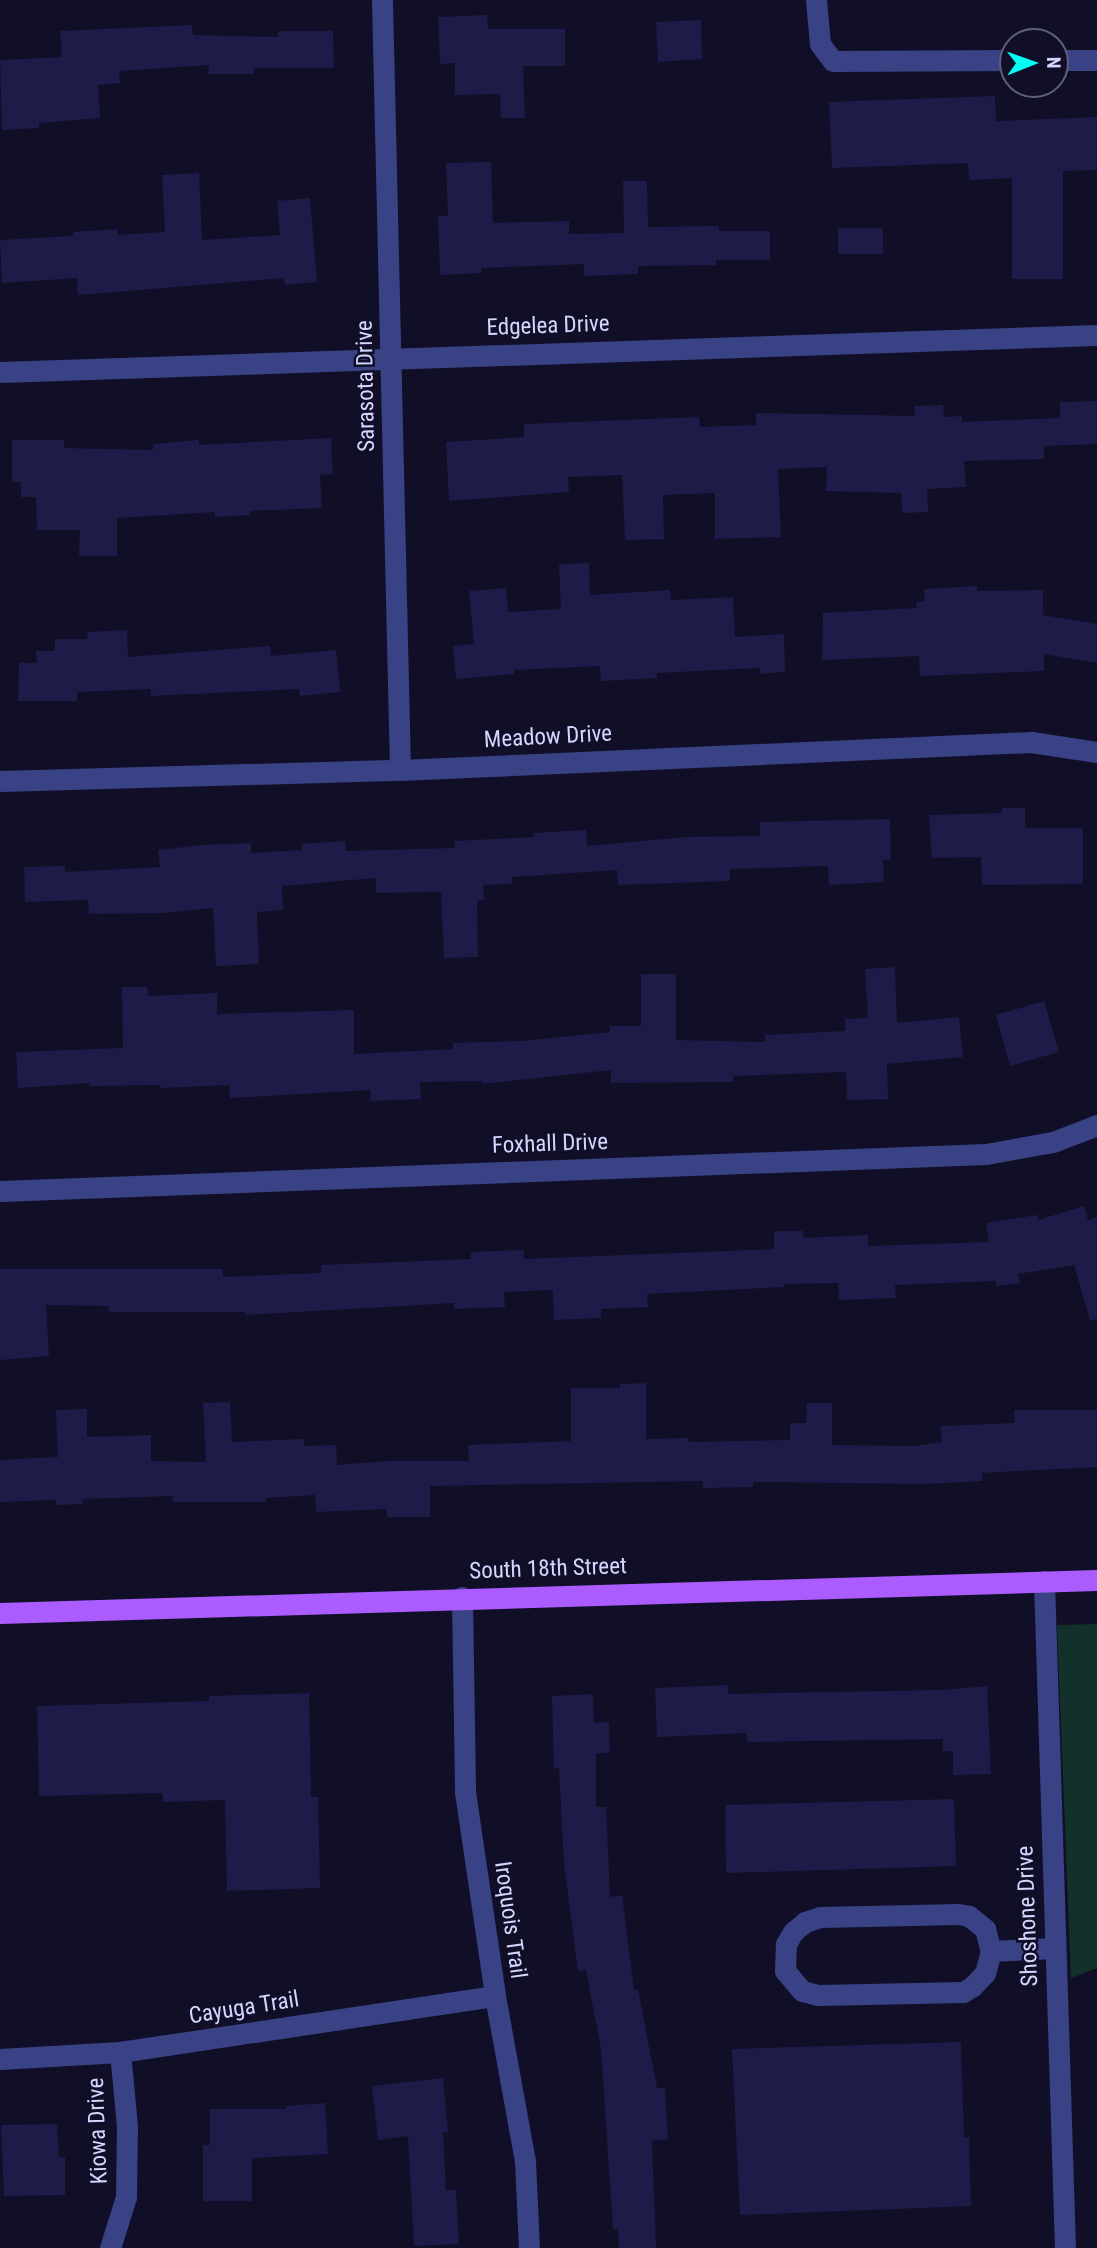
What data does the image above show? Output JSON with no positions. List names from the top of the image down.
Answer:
{
  "streets": {
    "main road": ["South 18th Street"],
    "street": [
      "Edgelea Drive",
      "Sarasota Drive",
      "Meadow Drive",
      "Foxhall Drive",
      "Shoshone Drive",
      "Iroquois Trail",
      "Cayuga Trail",
      "Kiowa Drive"
    ]
  },
  "crossings": [
    ["Edgelea Drive", "Sarasota Drive"],
    ["Sarasota Drive", "Meadow Drive"],
    ["South 18th Street", "Shoshone Drive"],
    ["South 18th Street", "Iroquois Trail"],
    ["Iroquois Trail", "Cayuga Trail"],
    ["Cayuga Trail", "Kiowa Drive"]
  ],
  "north": "right"
}
